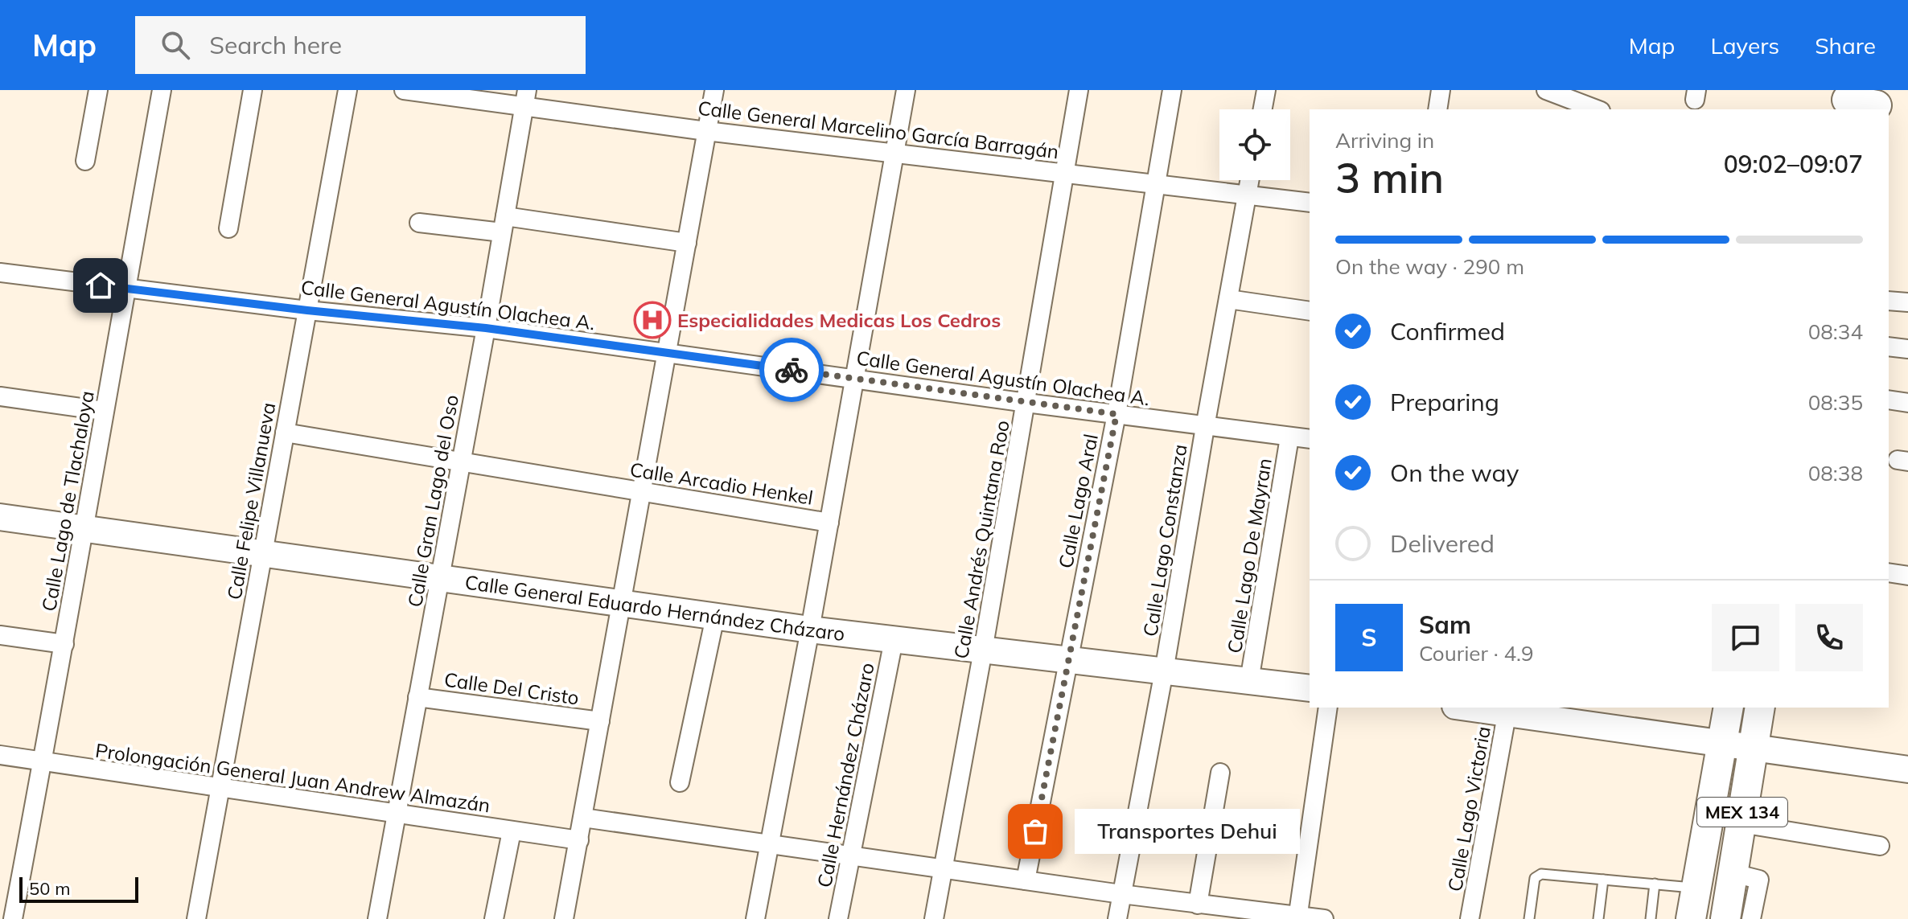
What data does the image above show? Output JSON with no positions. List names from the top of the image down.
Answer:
{
  "streets": {
    "main road": ["Calle General Eduardo Hernández Cházaro", "MEX 134"],
    "street": [
      "Calle General Marcelino García Barragán",
      "Calle General Agustín Olachea A.",
      "Calle Arcadio Henkel",
      "Calle Lago de Tlachaloya",
      "Calle Felipe Villanueva",
      "Calle Gran Lago del Oso",
      "Calle Lago Aral",
      "Calle Andrés Quintana Roo",
      "Calle Lago Constanza",
      "Calle Lago De Mayran",
      "Calle Del Cristo",
      "Calle Hernández Cházaro",
      "Prolongación General Juan Andrew Almazán",
      "Calle Lago Victoria"
    ]
  },
  "crossings": [
    ["Calle General Marcelino García Barragán", "Calle Gran Lago del Oso"],
    ["Calle General Marcelino García Barragán", "Calle Lago Aral"],
    ["Calle General Marcelino García Barragán", "Calle Andrés Quintana Roo"],
    ["Calle General Marcelino García Barragán", "Calle Lago Constanza"],
    ["Calle General Agustín Olachea A.", "Calle Lago de Tlachaloya"],
    ["Calle General Agustín Olachea A.", "Calle Felipe Villanueva"],
    ["Calle General Agustín Olachea A.", "Calle Gran Lago del Oso"],
    ["Calle General Agustín Olachea A.", "Calle Lago Aral"],
    ["Calle General Agustín Olachea A.", "Calle Andrés Quintana Roo"],
    ["Calle General Agustín Olachea A.", "Calle Lago Constanza"],
    ["Calle General Agustín Olachea A.", "Calle Lago De Mayran"],
    ["Calle Arcadio Henkel", "Calle Felipe Villanueva"],
    ["Calle Arcadio Henkel", "Calle Gran Lago del Oso"],
    ["Calle Arcadio Henkel", "Calle General Eduardo Hernández Cházaro"],
    ["Calle Lago de Tlachaloya", "Calle General Eduardo Hernández Cházaro"],
    ["Calle Lago de Tlachaloya", "Prolongación General Juan Andrew Almazán"],
    ["Calle Felipe Villanueva", "Calle General Eduardo Hernández Cházaro"],
    ["Calle Felipe Villanueva", "Prolongación General Juan Andrew Almazán"],
    ["Calle Gran Lago del Oso", "Calle General Eduardo Hernández Cházaro"],
    ["Calle Gran Lago del Oso", "Calle Del Cristo"],
    ["Calle Gran Lago del Oso", "Prolongación General Juan Andrew Almazán"],
    ["Calle Lago Aral", "Calle General Eduardo Hernández Cházaro"],
    ["Calle Andrés Quintana Roo", "Calle General Eduardo Hernández Cházaro"],
    ["Calle Lago Constanza", "Calle General Eduardo Hernández Cházaro"],
    ["Calle Lago De Mayran", "Calle General Eduardo Hernández Cházaro"],
    ["Calle General Eduardo Hernández Cházaro", "Calle Hernández Cházaro"]
  ],
  "places": {
    "hospital": ["Especialidades Medicas Los Cedros"],
    "other": ["Transportes Dehui"]
  },
  "scale_bar": "50 m",
  "page": {
    "header": "Map",
    "search": "Search here",
    "nav": ["Map", "Layers", "Share"],
    "heading": ["3 min", "Arriving in", "09:02–09:07"],
    "panel": ["Sam", "Courier · 4.9"],
    "bar": "On the way · 290 m",
    "list": [
      ["Confirmed", "08:34"],
      ["Preparing", "08:35"],
      ["On the way", "08:38"],
      "Delivered"
    ],
    "round": "S",
    "bubble": "Transportes Dehui",
    "scale": "50 m"
  }
}
